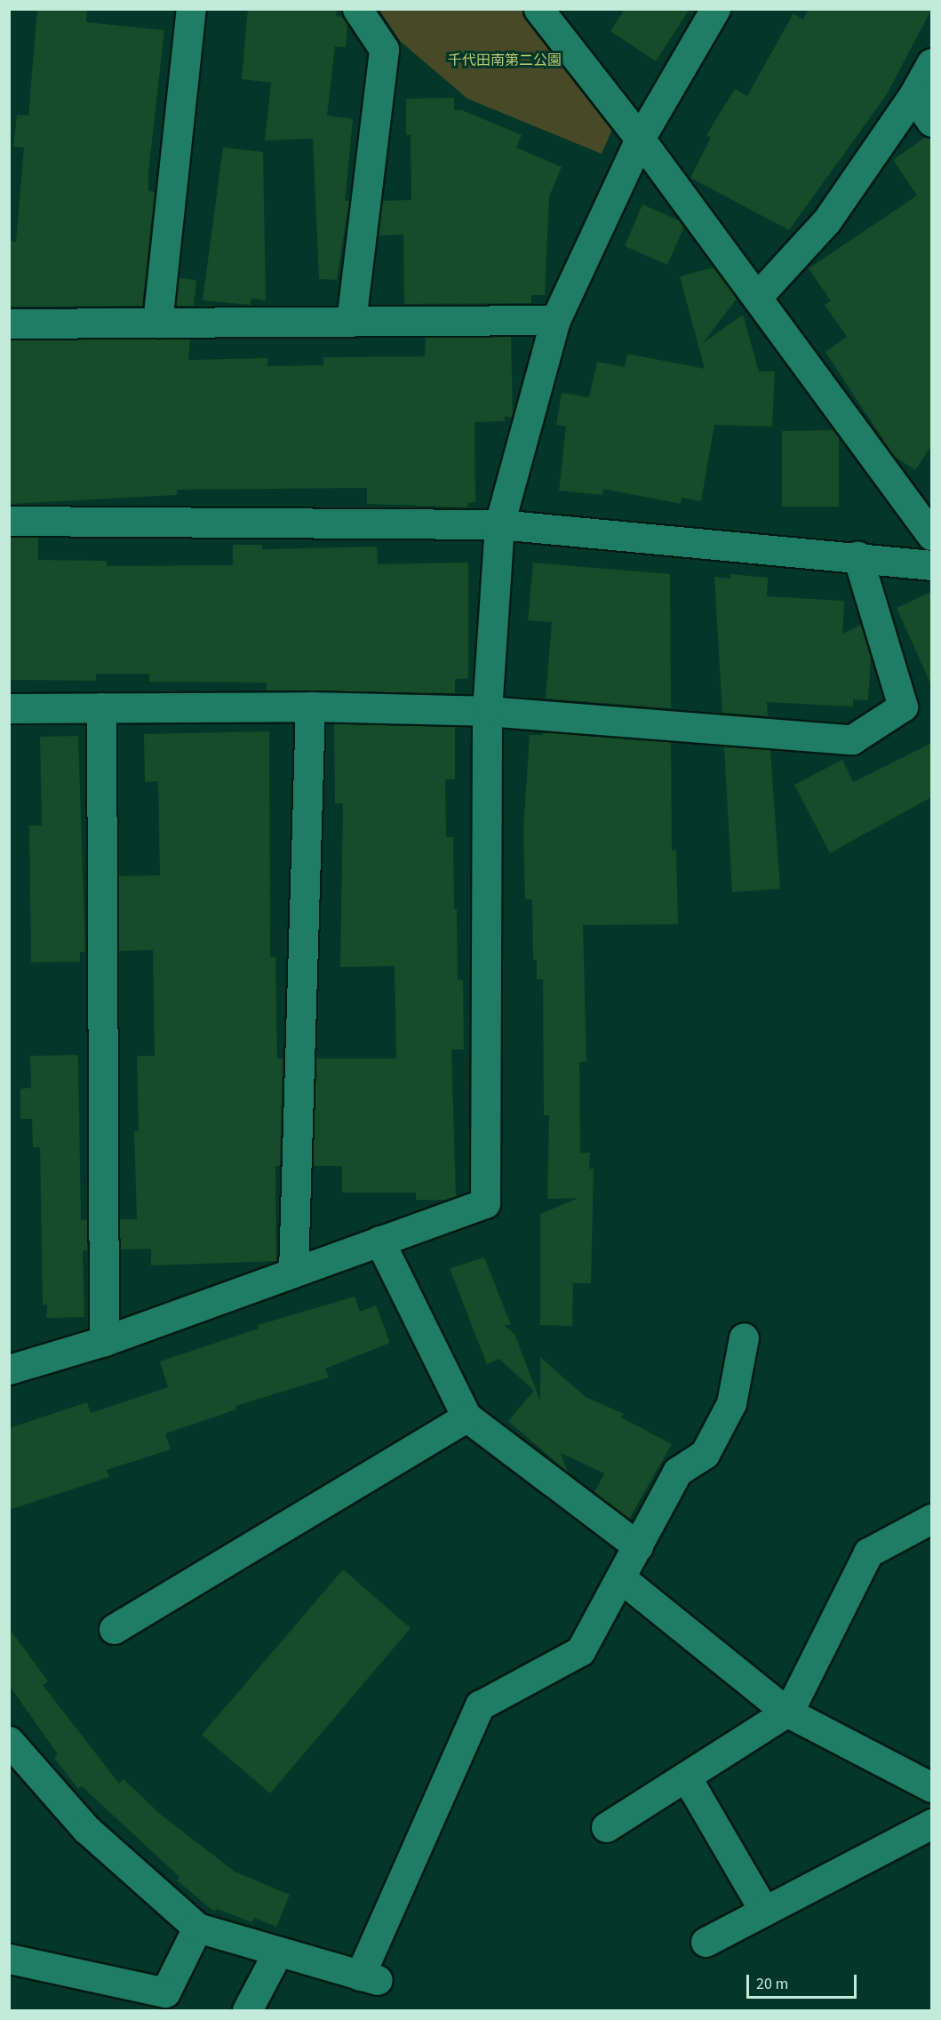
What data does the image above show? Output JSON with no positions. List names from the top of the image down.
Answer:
{
  "parks": ["千代田南第二公園"],
  "scale_bar": "20 m"
}
